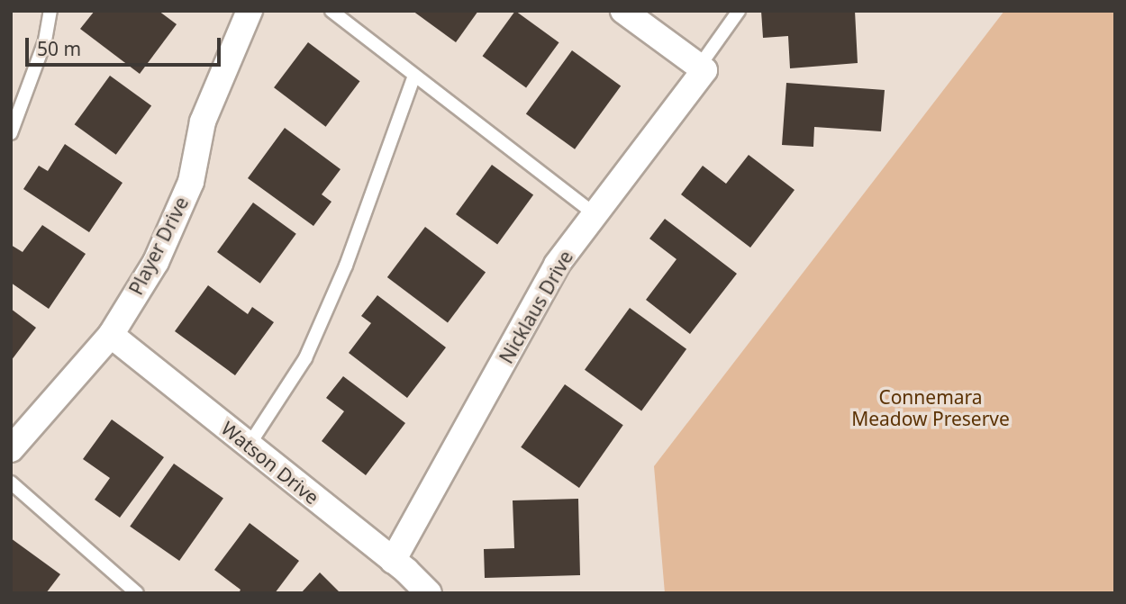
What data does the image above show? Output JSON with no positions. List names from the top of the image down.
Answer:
{
  "streets": {
    "street": ["Player Drive", "Nicklaus Drive", "Watson Drive"]
  },
  "crossings": [
    ["Player Drive", "Watson Drive"],
    ["Nicklaus Drive", "Watson Drive"]
  ],
  "parks": ["Connemara Meadow Preserve"],
  "scale_bar": "50 m"
}
